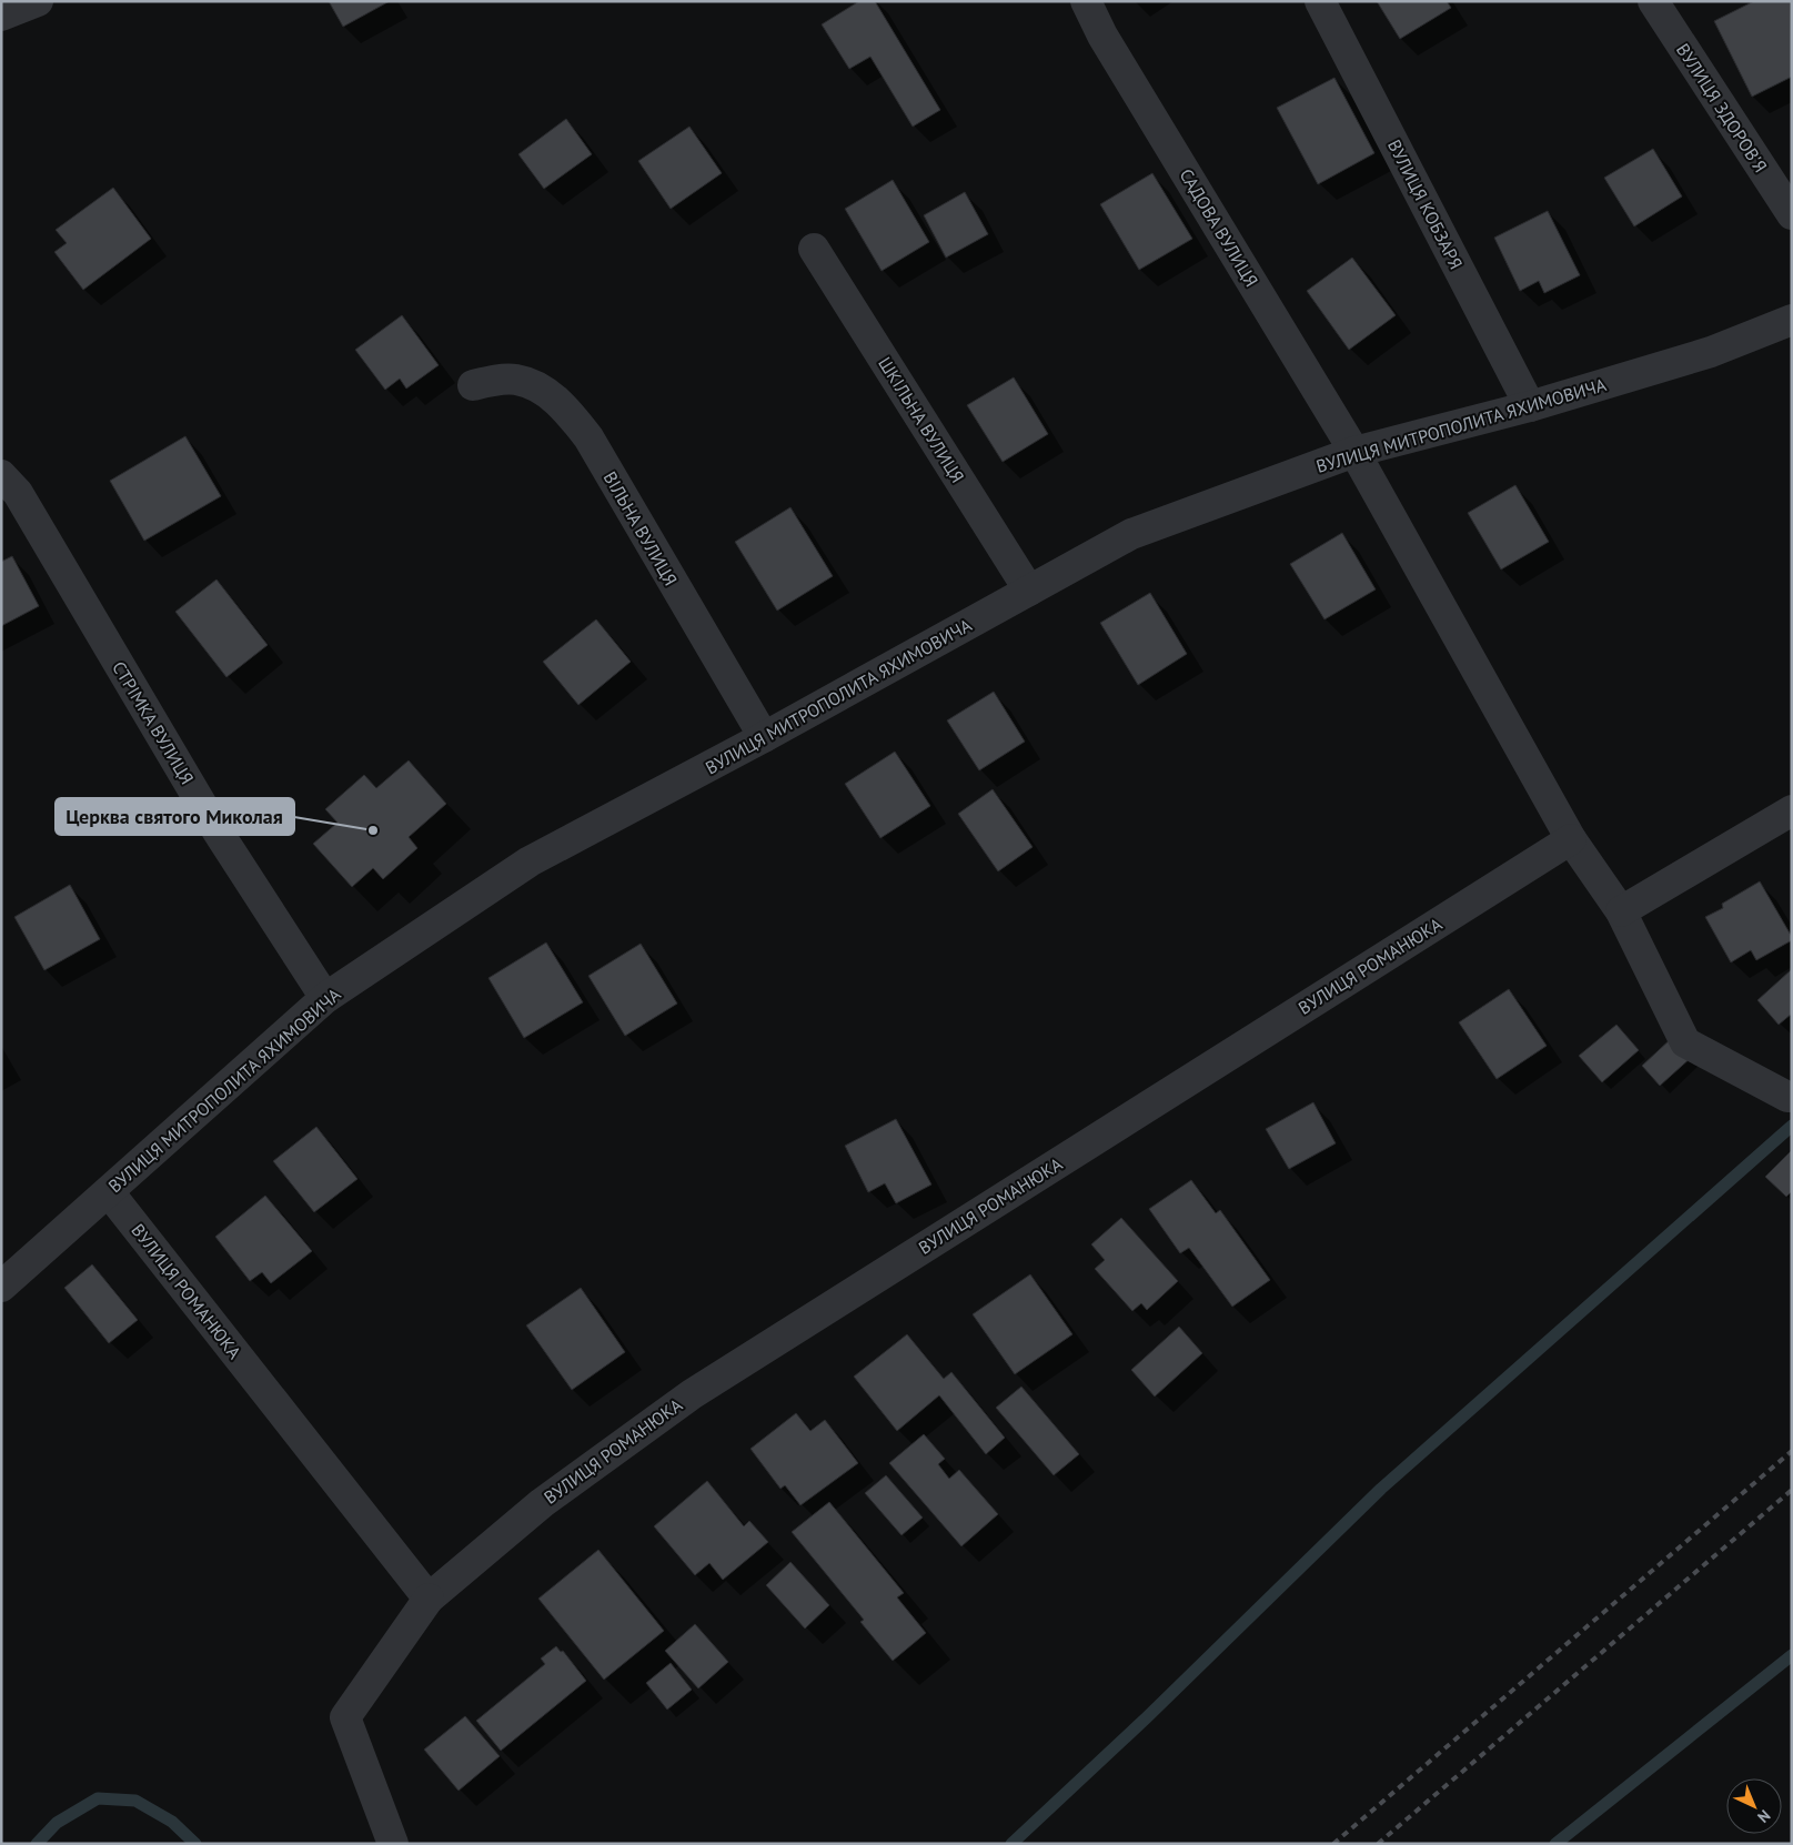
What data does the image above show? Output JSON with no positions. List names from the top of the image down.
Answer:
{
  "streets": {
    "street": [
      "ВУЛИЦЯ ЗДОРОВ'Я",
      "ВУЛИЦЯ КОБЗАРЯ",
      "САДОВА ВУЛИЦЯ",
      "ШКІЛЬНА ВУЛИЦЯ",
      "ВУЛИЦЯ МИТРОПОЛИТА ЯХИМОВИЧА",
      "ВІЛЬНА ВУЛИЦЯ",
      "СТРІМКА ВУЛИЦЯ",
      "ВУЛИЦЯ РОМАНЮКА"
    ]
  },
  "crossings": [
    ["ВУЛИЦЯ КОБЗАРЯ", "ВУЛИЦЯ МИТРОПОЛИТА ЯХИМОВИЧА"],
    ["САДОВА ВУЛИЦЯ", "ВУЛИЦЯ МИТРОПОЛИТА ЯХИМОВИЧА"],
    ["ШКІЛЬНА ВУЛИЦЯ", "ВУЛИЦЯ МИТРОПОЛИТА ЯХИМОВИЧА"],
    ["ВУЛИЦЯ МИТРОПОЛИТА ЯХИМОВИЧА", "ВІЛЬНА ВУЛИЦЯ"],
    ["ВУЛИЦЯ МИТРОПОЛИТА ЯХИМОВИЧА", "СТРІМКА ВУЛИЦЯ"],
    ["ВУЛИЦЯ МИТРОПОЛИТА ЯХИМОВИЧА", "ВУЛИЦЯ РОМАНЮКА"]
  ],
  "places": ["Церква святого Миколая"],
  "north": "bottom right"
}
